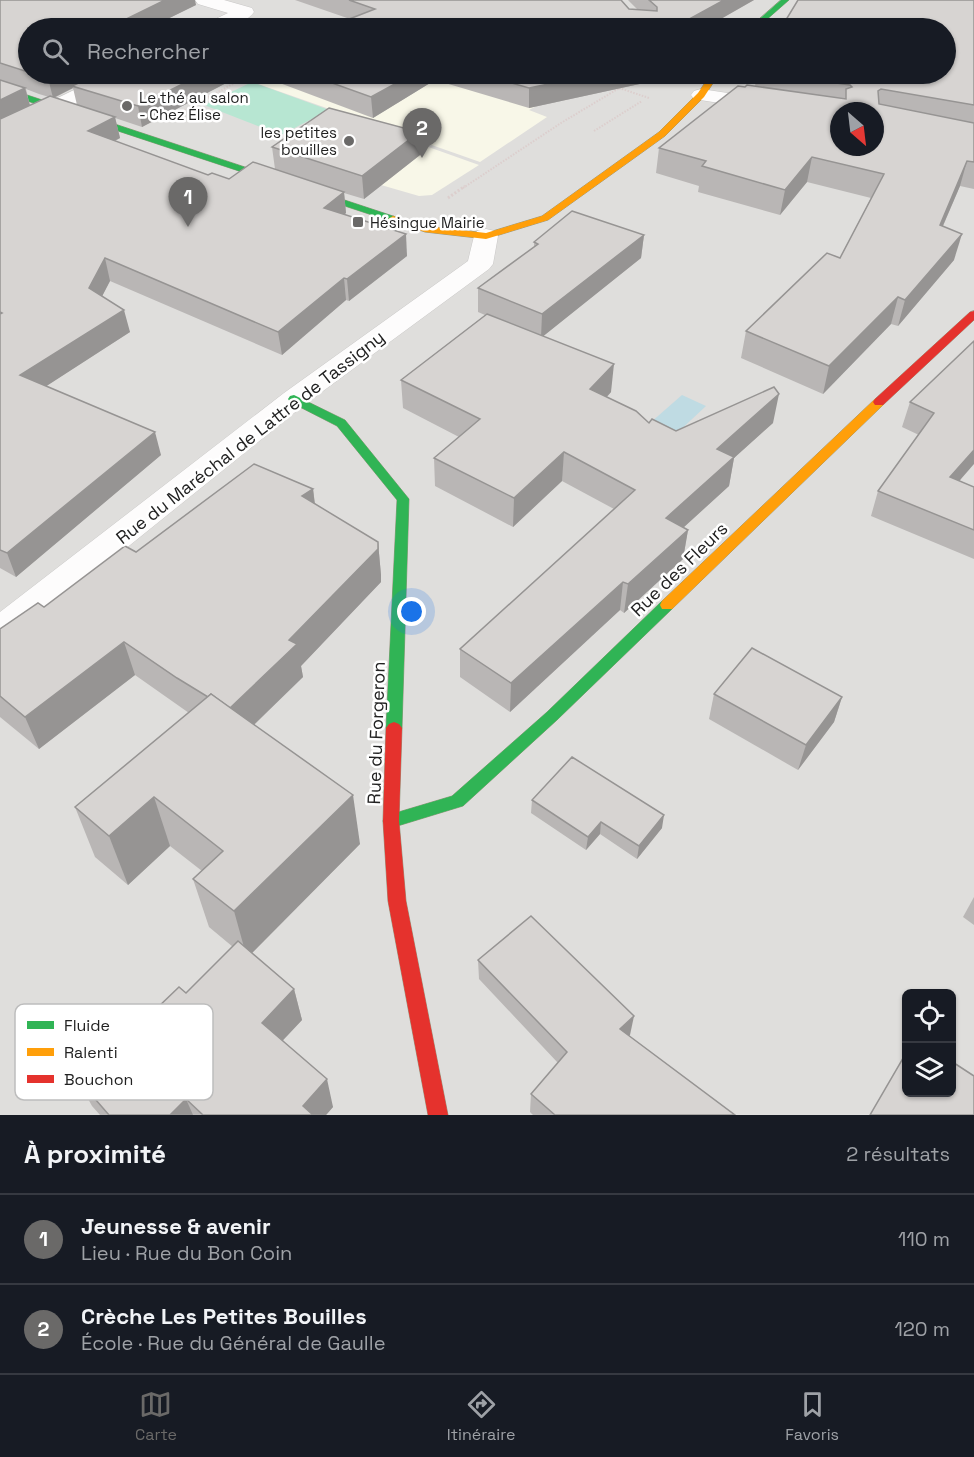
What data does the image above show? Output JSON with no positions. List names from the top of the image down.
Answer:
{
  "streets": {
    "street": ["Rue du Maréchal de Lattre de Tassigny", "Rue des Fleurs", "Rue du Forgeron"]
  },
  "crossings": [
    ["Rue du Maréchal de Lattre de Tassigny", "Rue du Forgeron"],
    ["Rue des Fleurs", "Rue du Forgeron"]
  ],
  "places": {
    "other": ["Le thé au salon - Chez Élise", "les petites bouilles"],
    "transit": ["Hésingue Mairie"]
  },
  "legend": ["Fluide", "Ralenti", "Bouchon"],
  "north": "bottom right",
  "page": {
    "search": "Rechercher",
    "pins": ["2", "1"],
    "heading": ["À proximité", "2 résultats"],
    "list": [
      {
        "mark": "1",
        "name": "Jeunesse & avenir",
        "note": "Lieu · Rue du Bon Coin",
        "value": "110 m"
      },
      {
        "mark": "2",
        "name": "Crèche Les Petites Bouilles",
        "note": "École · Rue du Général de Gaulle",
        "value": "120 m"
      }
    ],
    "nav": ["Carte", "Itinéraire", "Favoris"]
  }
}
